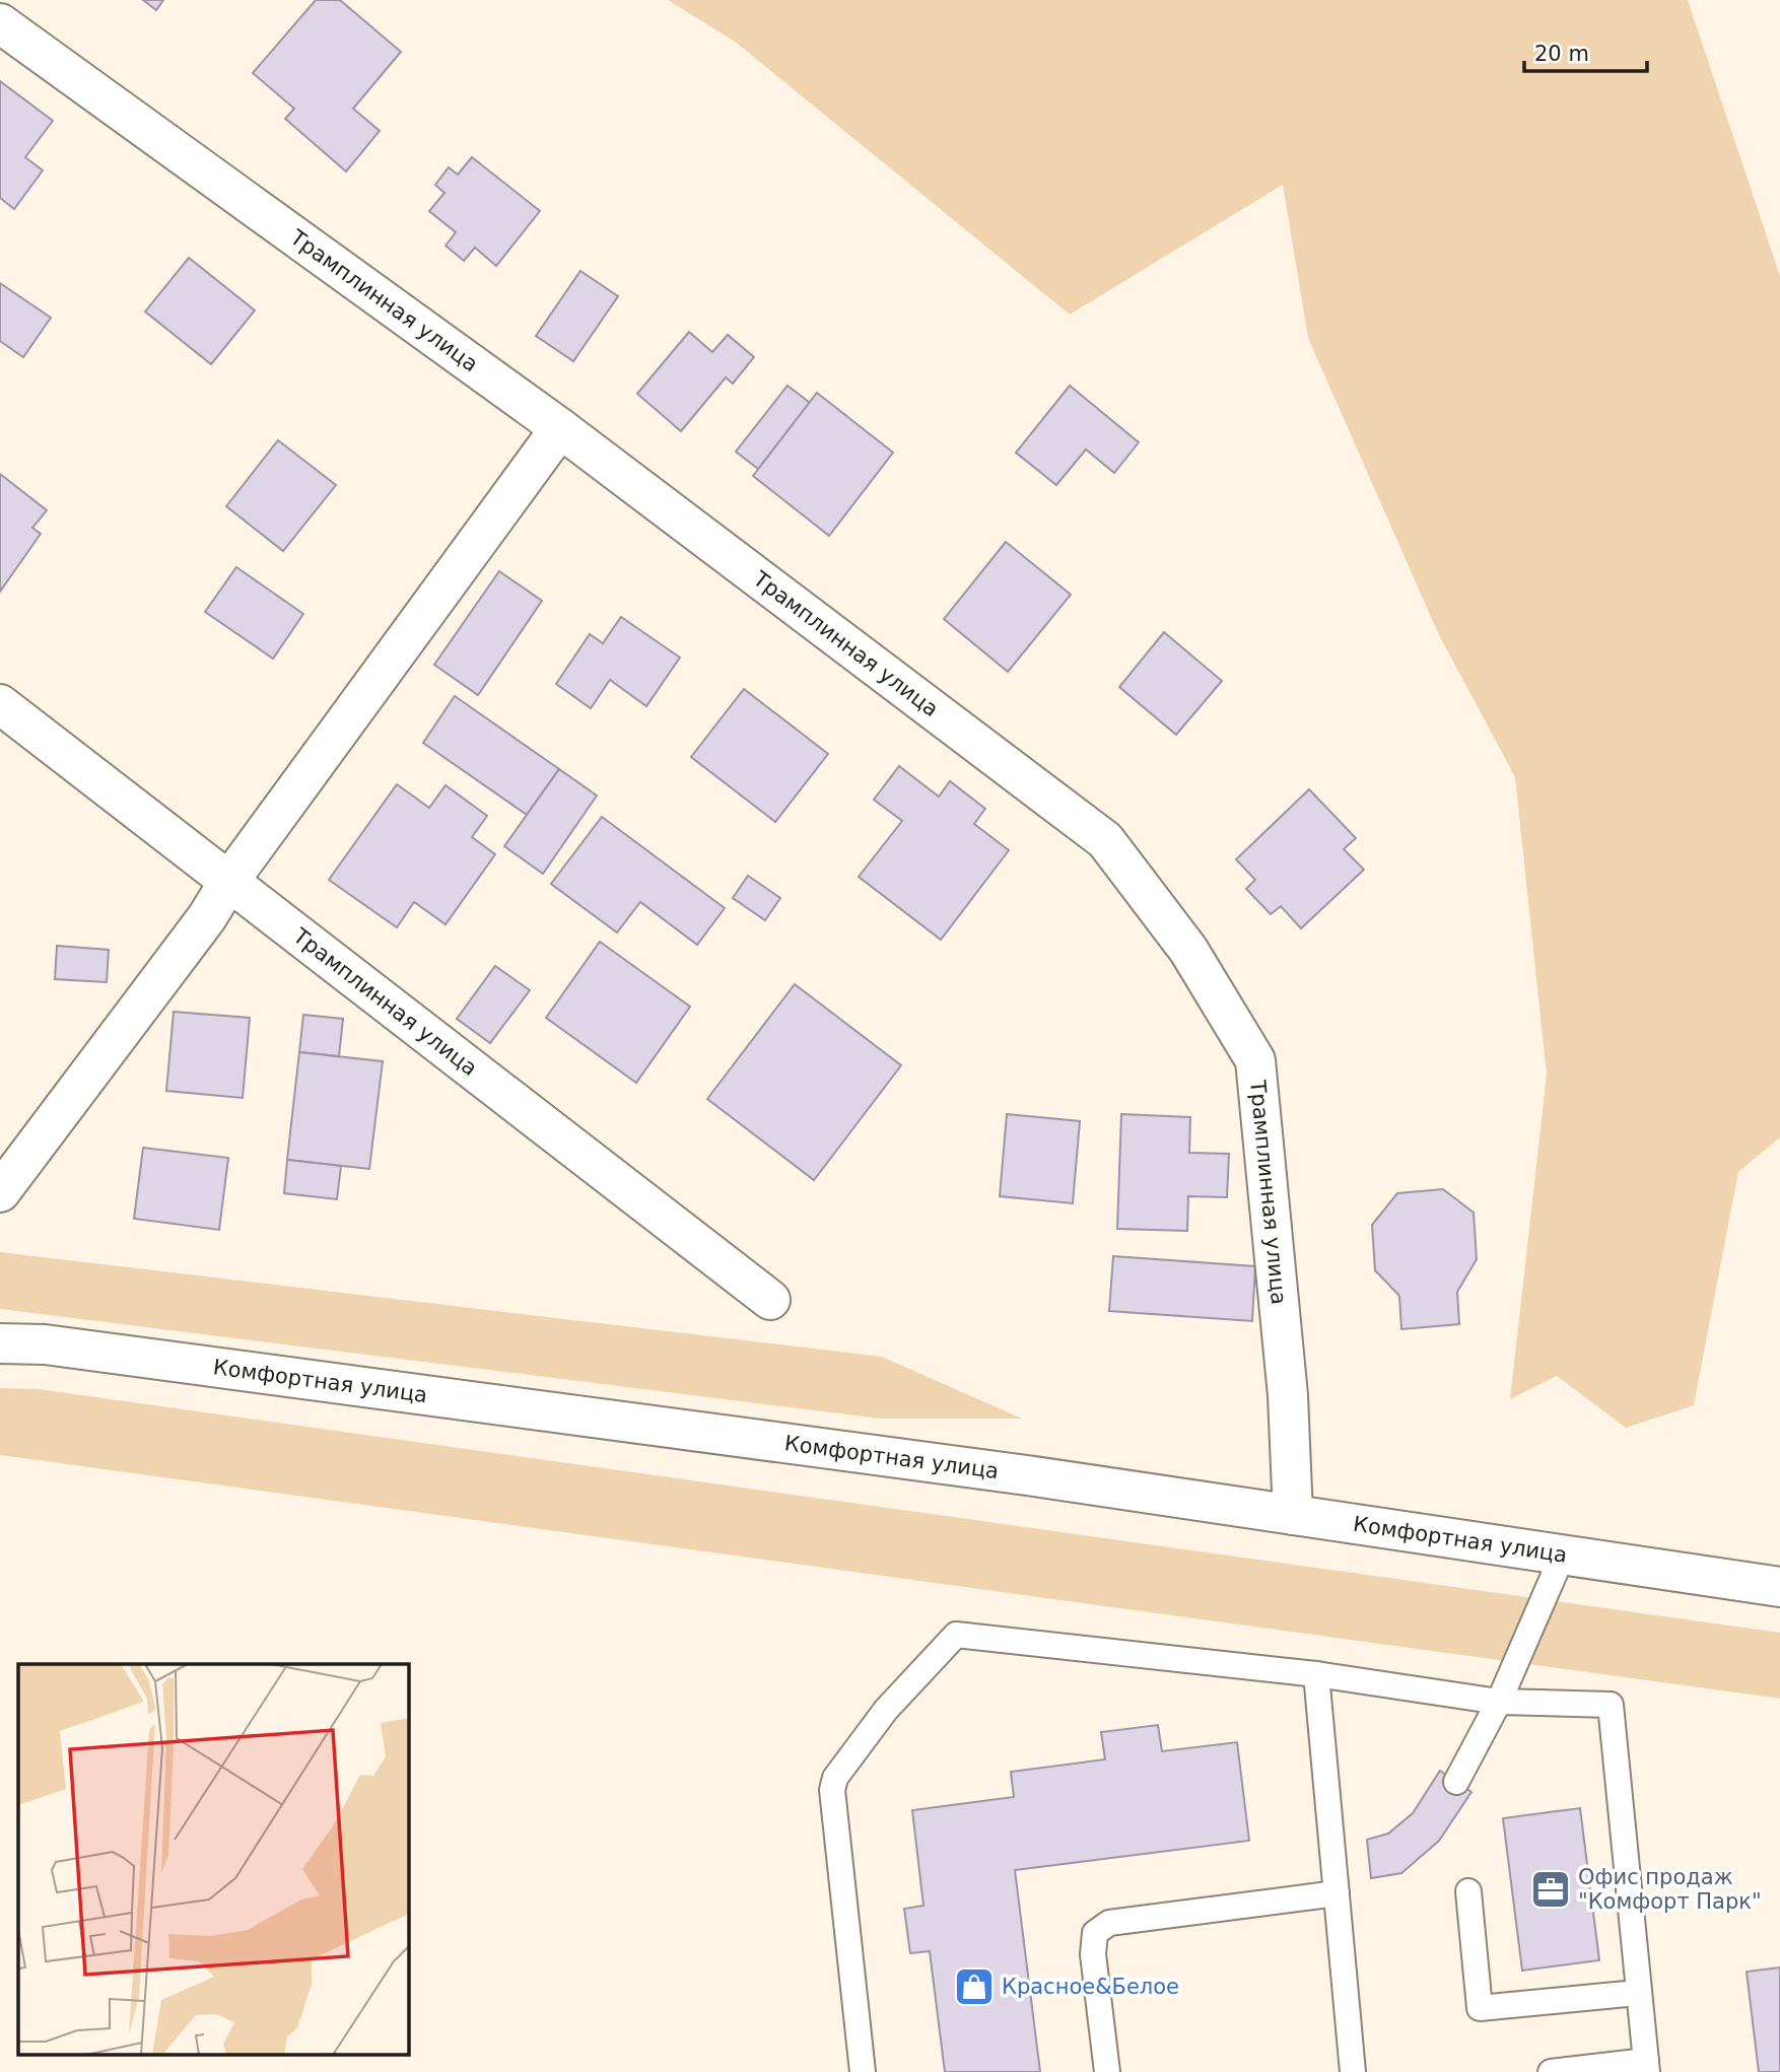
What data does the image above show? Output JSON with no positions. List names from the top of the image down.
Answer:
{
  "streets": {
    "street": ["Трамплинная улица", "Комфортная улица"]
  },
  "crossings": [
    ["Трамплинная улица", "Комфортная улица"]
  ],
  "places": {
    "office": ["Офис продаж \"Комфорт Парк\""],
    "shop": ["Красное&Белое"]
  },
  "scale_bar": "20 m"
}
